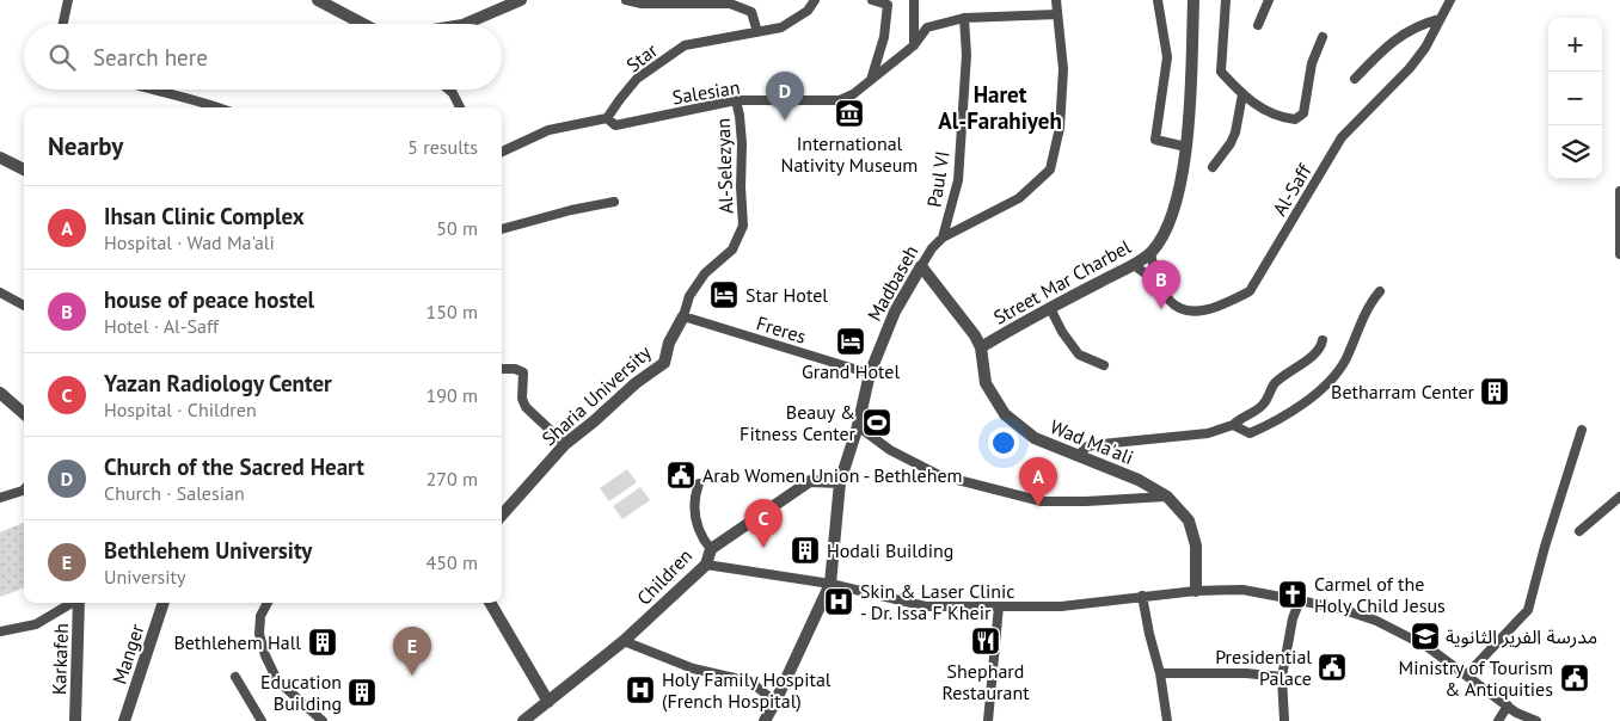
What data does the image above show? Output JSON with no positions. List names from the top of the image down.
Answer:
{
  "streets": {
    "street": [
      "Star",
      "Salesian",
      "Al-Selezyan",
      "Paul VI",
      "Al-Saff",
      "Street Mar Charbel",
      "Madbaseh",
      "Freres",
      "Sharia University",
      "Wad Ma'ali",
      "Children",
      "Manger",
      "Karkafeh"
    ]
  },
  "crossings": [
    ["Star", "Salesian"],
    ["Salesian", "Al-Selezyan"],
    ["Salesian", "Paul VI"],
    ["Al-Selezyan", "Freres"],
    ["Al-Selezyan", "Sharia University"],
    ["Paul VI", "Madbaseh"],
    ["Al-Saff", "Street Mar Charbel"],
    ["Street Mar Charbel", "Wad Ma'ali"],
    ["Madbaseh", "Freres"],
    ["Madbaseh", "Wad Ma'ali"],
    ["Madbaseh", "Children"],
    ["Freres", "Sharia University"]
  ],
  "districts": ["Haret Al-Farahiyeh"],
  "places": {
    "museum": ["International Nativity Museum"],
    "hotel": ["Star Hotel", "Grand Hotel"],
    "building": [
      "Betharram Center",
      "Hodali Building",
      "Bethlehem Hall",
      "Education Building"
    ],
    "sports": ["Beauy & Fitness Center"],
    "public building": ["Arab Women Union - Bethlehem", "Presidential Palace", "Ministry of Tourism & Antiquities"],
    "church": ["Carmel of the Holy Child Jesus"],
    "hospital": ["Skin & Laser Clinic - Dr. Issa F Kheir", "Holy Family Hospital (French Hospital)"],
    "school or university": ["مدرسة الفرير الثانوية"],
    "restaurant": ["Shephard Restaurant"]
  },
  "page": {
    "map_buttons": ["+", "−"],
    "search": "Search here",
    "pins": [
      "D",
      "B",
      "A",
      "C",
      "E"
    ],
    "heading": ["Nearby", "5 results"],
    "list": [
      {
        "mark": "A",
        "name": "Ihsan Clinic Complex",
        "note": "Hospital · Wad Ma'ali",
        "value": "50 m"
      },
      {
        "mark": "B",
        "name": "house of peace hostel",
        "note": "Hotel · Al-Saff",
        "value": "150 m"
      },
      {
        "mark": "C",
        "name": "Yazan Radiology Center",
        "note": "Hospital · Children",
        "value": "190 m"
      },
      {
        "mark": "D",
        "name": "Church of the Sacred Heart",
        "note": "Church · Salesian",
        "value": "270 m"
      },
      {
        "mark": "E",
        "name": "Bethlehem University",
        "note": "University",
        "value": "450 m"
      }
    ]
  }
}
